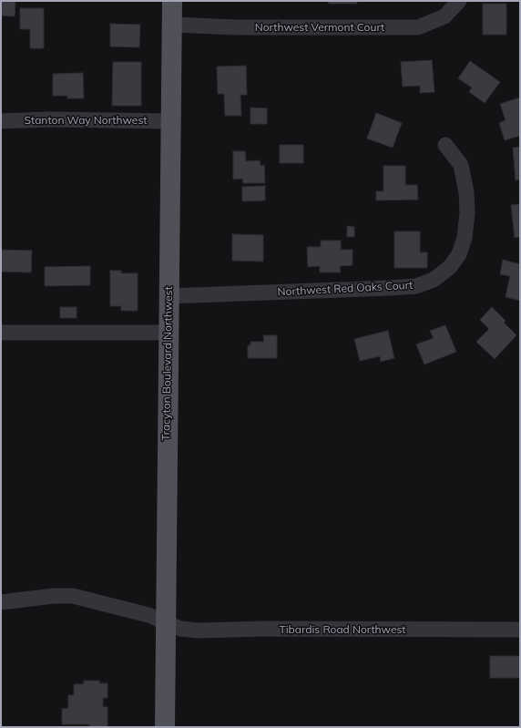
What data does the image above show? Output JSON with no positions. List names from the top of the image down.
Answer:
{
  "streets": {
    "main road": ["Tracyton Boulevard Northwest"],
    "street": [
      "Northwest Vermont Court",
      "Stanton Way Northwest",
      "Northwest Red Oaks Court",
      "Tibardis Road Northwest"
    ]
  },
  "crossings": [
    ["Northwest Vermont Court", "Tracyton Boulevard Northwest"],
    ["Stanton Way Northwest", "Tracyton Boulevard Northwest"],
    ["Northwest Red Oaks Court", "Tracyton Boulevard Northwest"],
    ["Tracyton Boulevard Northwest", "Tibardis Road Northwest"]
  ]
}
